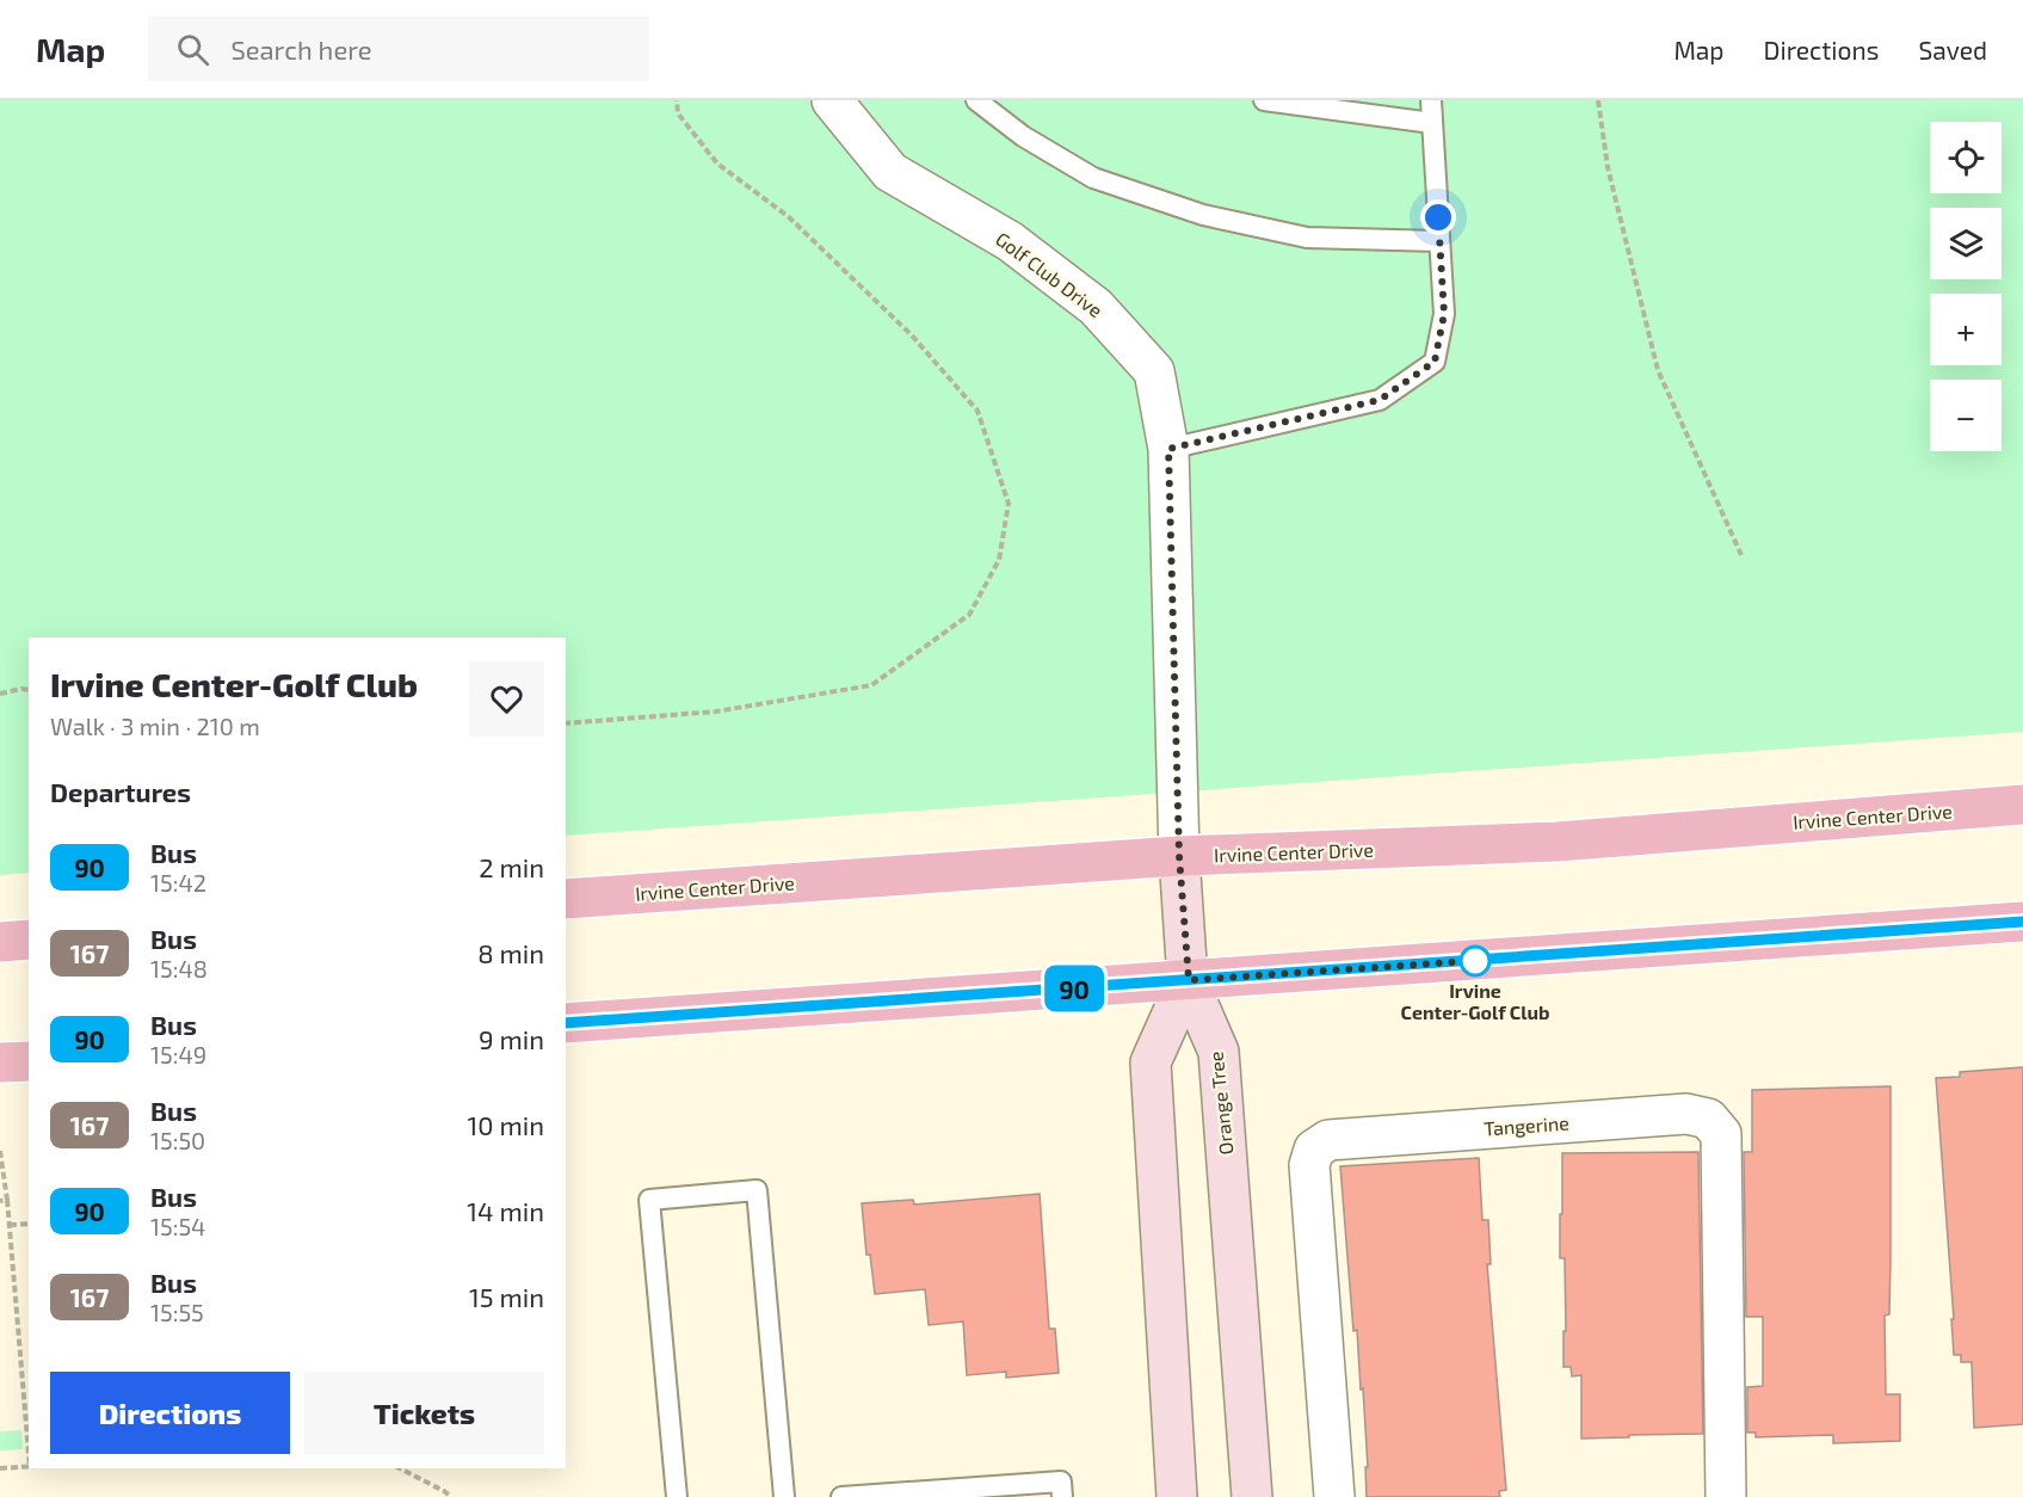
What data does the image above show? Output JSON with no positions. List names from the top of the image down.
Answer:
{
  "streets": {
    "main road": ["Irvine Center Drive"],
    "street": ["Golf Club Drive", "Orange Tree", "Tangerine"]
  },
  "crossings": [
    ["Golf Club Drive", "Irvine Center Drive"],
    ["Golf Club Drive", "Orange Tree"]
  ],
  "places": ["Irvine Center-Golf Club"],
  "lines": ["bus line 90"],
  "page": {
    "header": "Map",
    "search": "Search here",
    "nav": ["Map", "Directions", "Saved"],
    "on_map": "90",
    "map_buttons": ["+", "−"],
    "heading": [
      ["Irvine Center-Golf Club", "Walk · 3 min · 210 m"],
      "Departures"
    ],
    "list": [
      {
        "mark": "90",
        "name": "Bus",
        "note": "15:42",
        "value": "2 min"
      },
      {
        "mark": "167",
        "name": "Bus",
        "note": "15:48",
        "value": "8 min"
      },
      {
        "mark": "90",
        "name": "Bus",
        "note": "15:49",
        "value": "9 min"
      },
      {
        "mark": "167",
        "name": "Bus",
        "note": "15:50",
        "value": "10 min"
      },
      {
        "mark": "90",
        "name": "Bus",
        "note": "15:54",
        "value": "14 min"
      },
      {
        "mark": "167",
        "name": "Bus",
        "note": "15:55",
        "value": "15 min"
      }
    ],
    "buttons": ["Directions", "Tickets"]
  }
}
